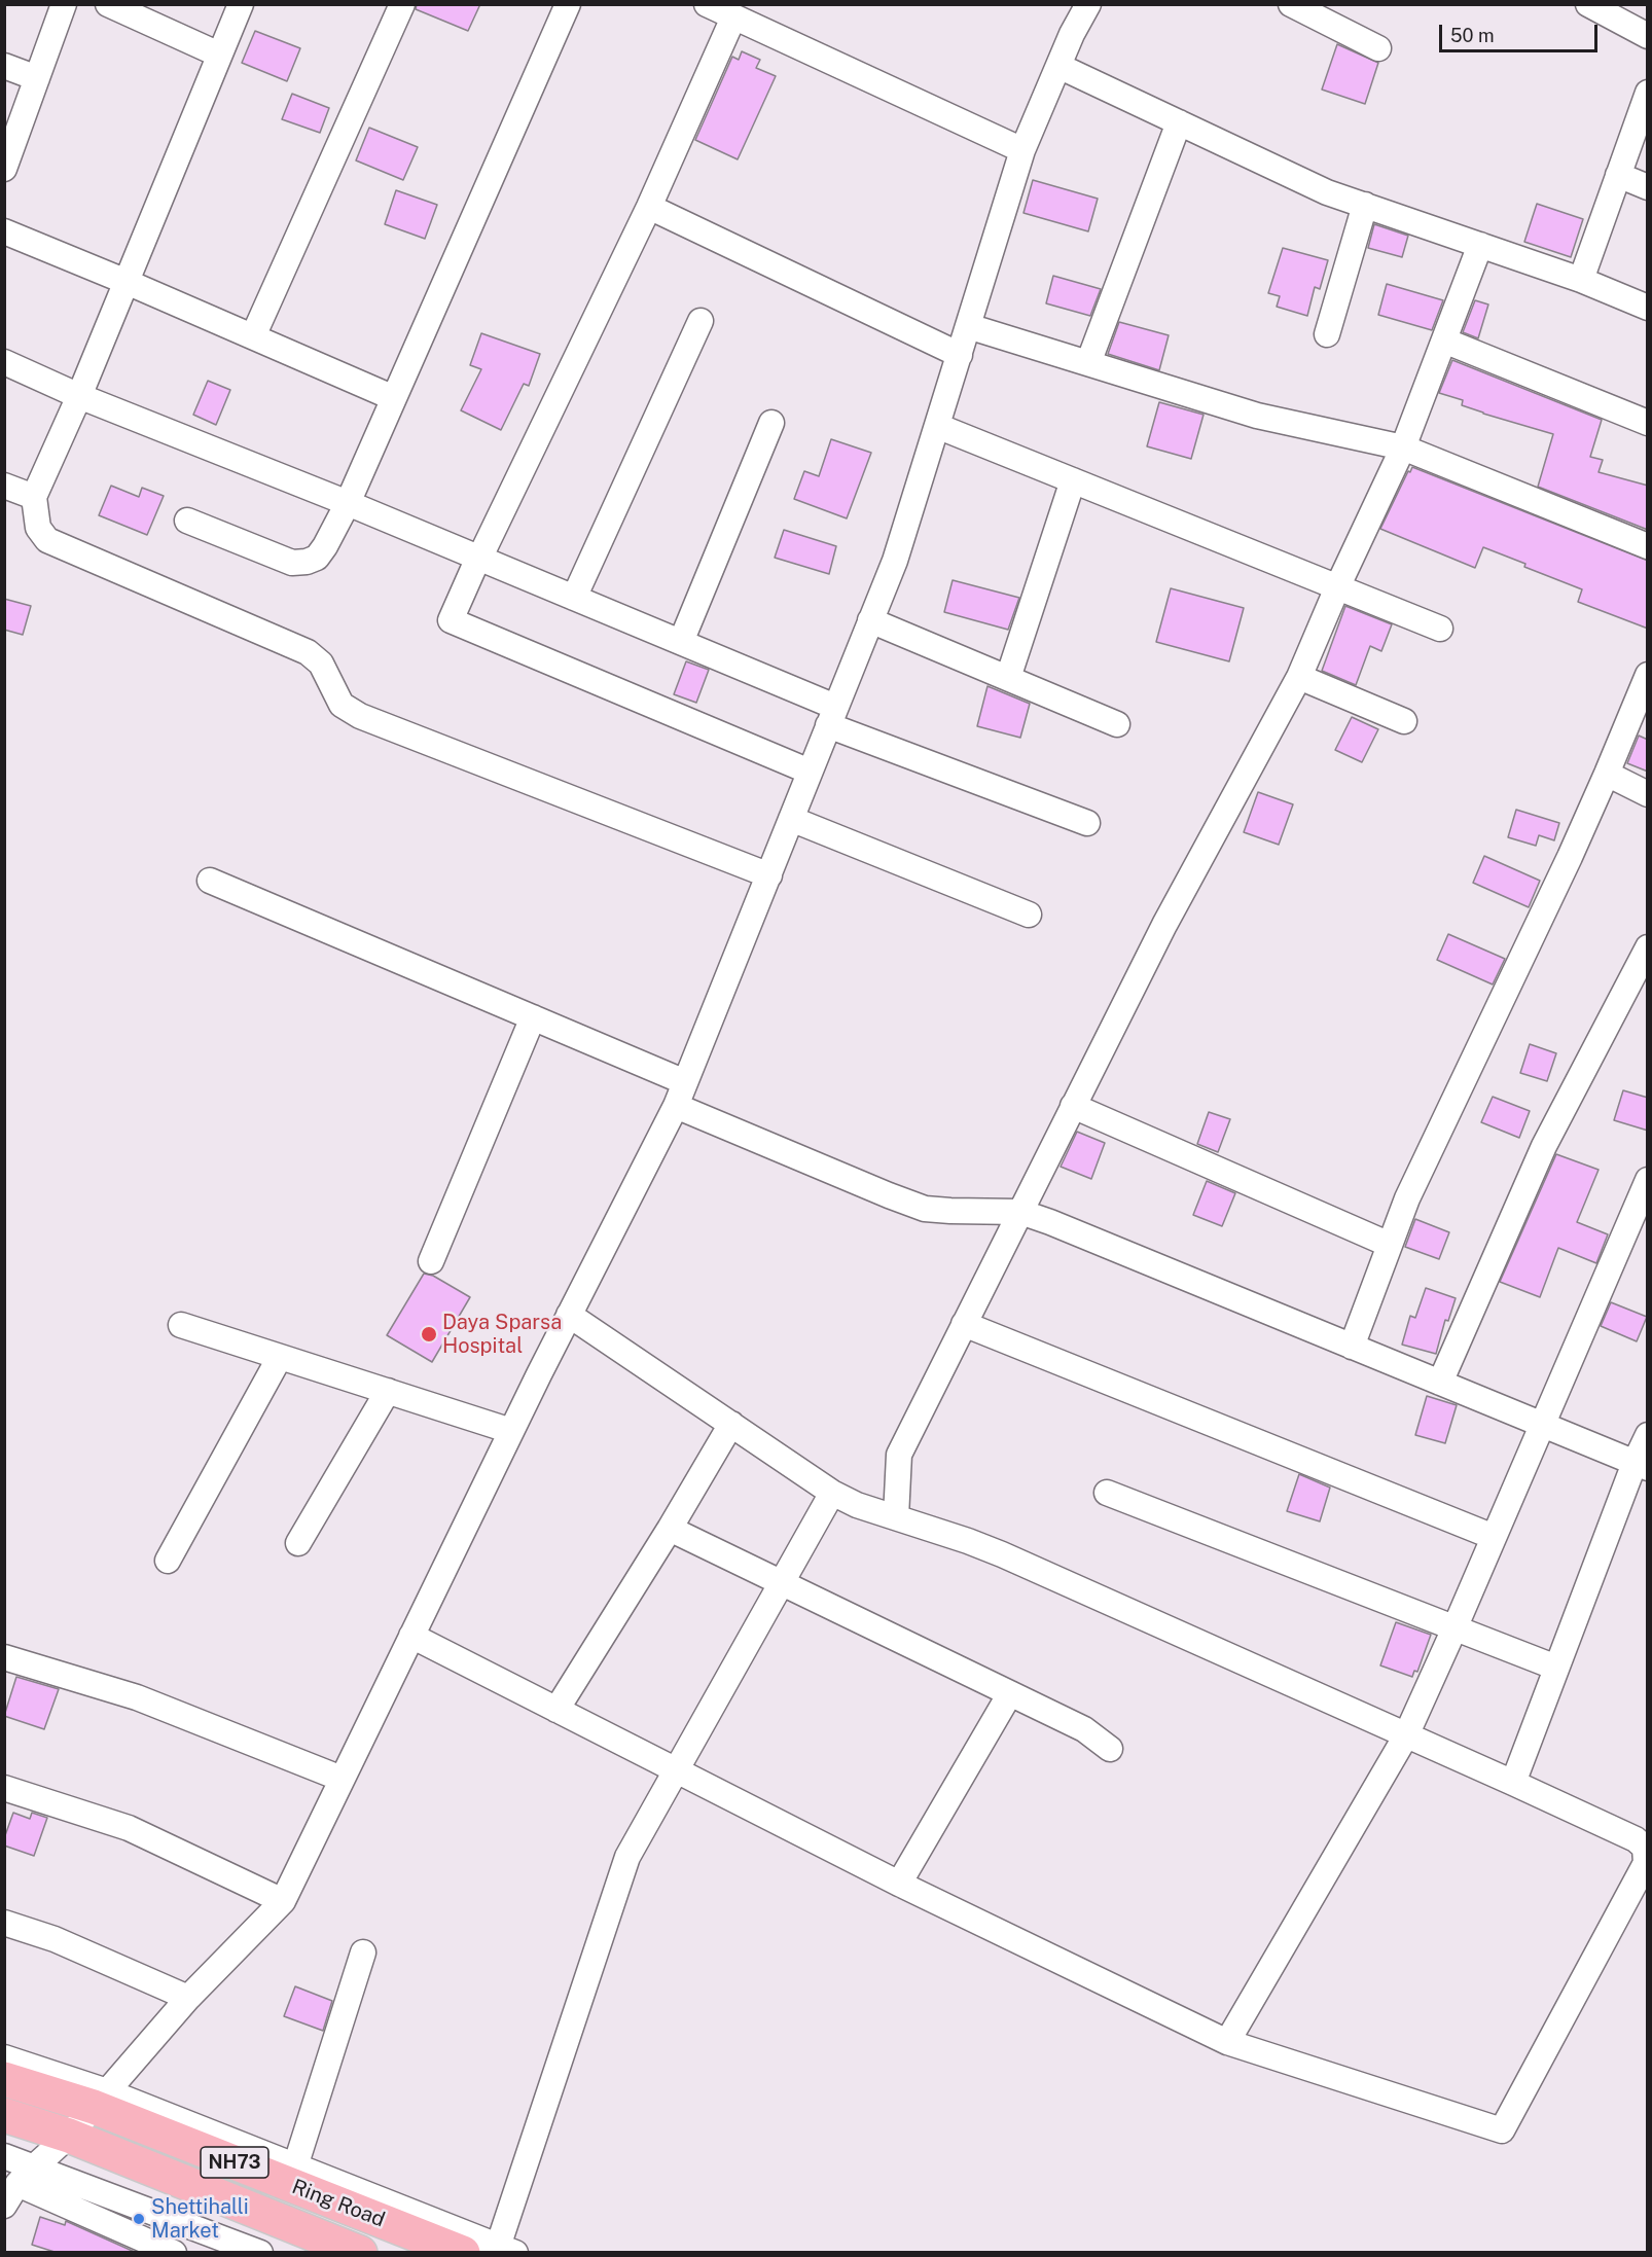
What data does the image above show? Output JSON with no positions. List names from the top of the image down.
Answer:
{
  "streets": {
    "highway": ["NH73", "Ring Road"]
  },
  "places": ["Daya Sparsa Hospital", "Shettihalli Market"],
  "scale_bar": "50 m"
}
